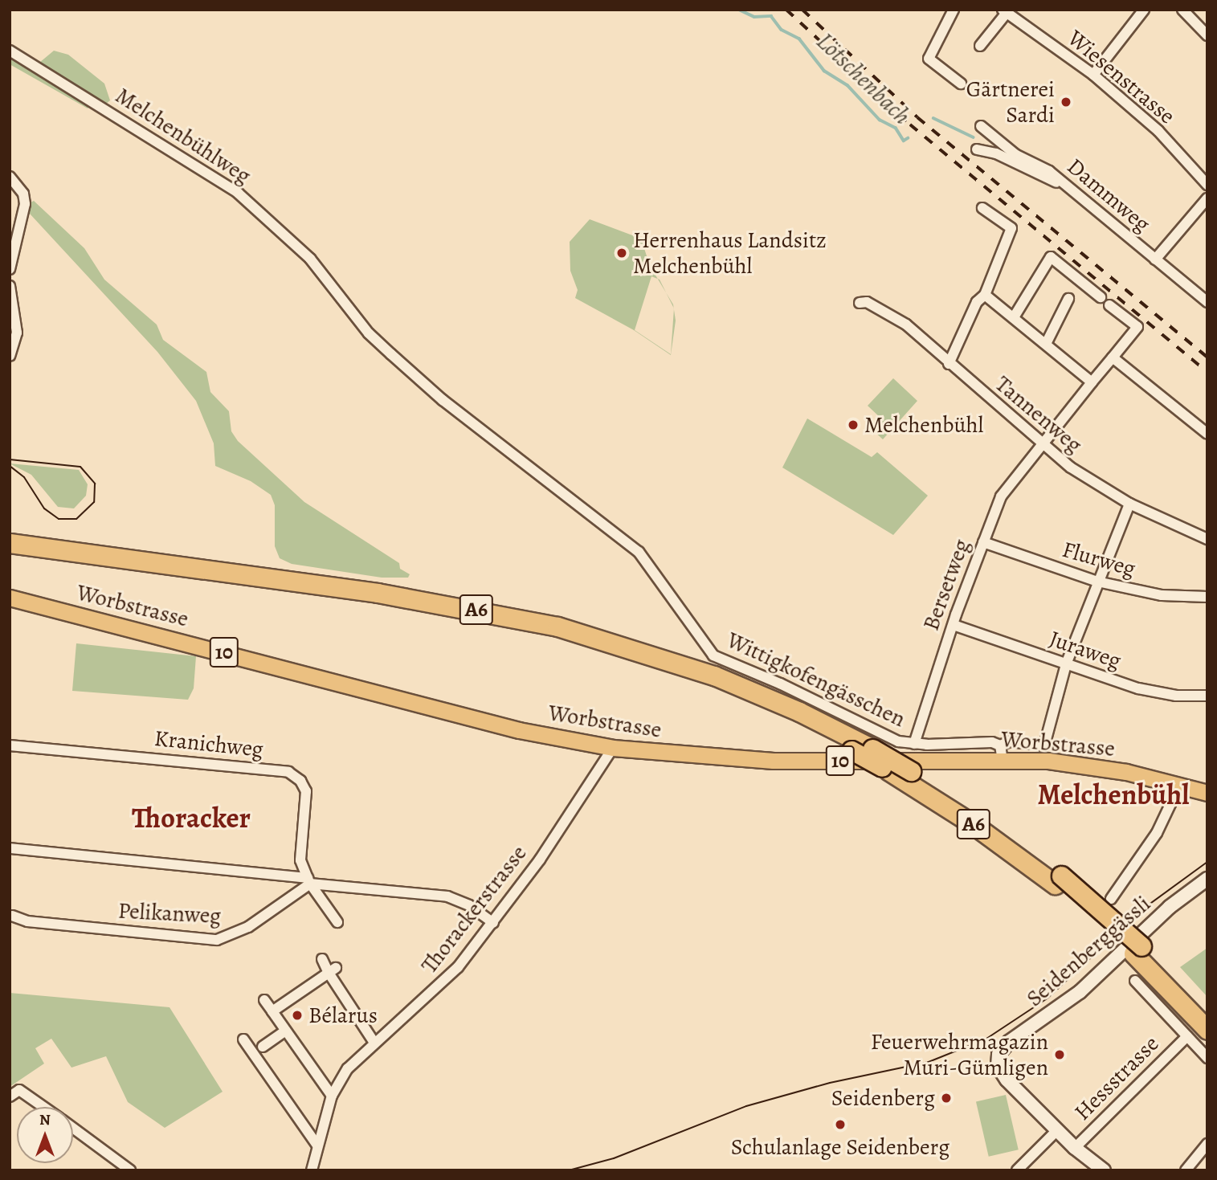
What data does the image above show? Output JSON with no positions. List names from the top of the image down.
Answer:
{
  "streets": {
    "highway": ["A6"],
    "main road": ["Worbstrasse", "10"],
    "street": [
      "Wiesenstrasse",
      "Melchenbühlweg",
      "Dammweg",
      "Tannenweg",
      "Flurweg",
      "Bersetweg",
      "Juraweg",
      "Wittigkofengässchen",
      "Kranichweg",
      "Thorackerstrasse",
      "Pelikanweg",
      "Seidenberggässli",
      "Hessstrasse"
    ]
  },
  "crossings": [
    ["Melchenbühlweg", "Wittigkofengässchen"],
    ["Tannenweg", "Bersetweg"],
    ["Flurweg", "Bersetweg"],
    ["Bersetweg", "Juraweg"],
    ["Bersetweg", "Wittigkofengässchen"],
    ["Worbstrasse", "Thorackerstrasse"],
    ["Kranichweg", "Pelikanweg"]
  ],
  "districts": ["Melchenbühl", "Thoracker"],
  "water": ["Lötschenbach"],
  "places": [
    "Gärtnerei Sardi",
    "Herrenhaus Landsitz Melchenbühl",
    "Melchenbühl",
    "Bélarus",
    "Feuerwehrmagazin Muri-Gümligen",
    "Seidenberg",
    "Schulanlage Seidenberg"
  ],
  "north": "top"
}
